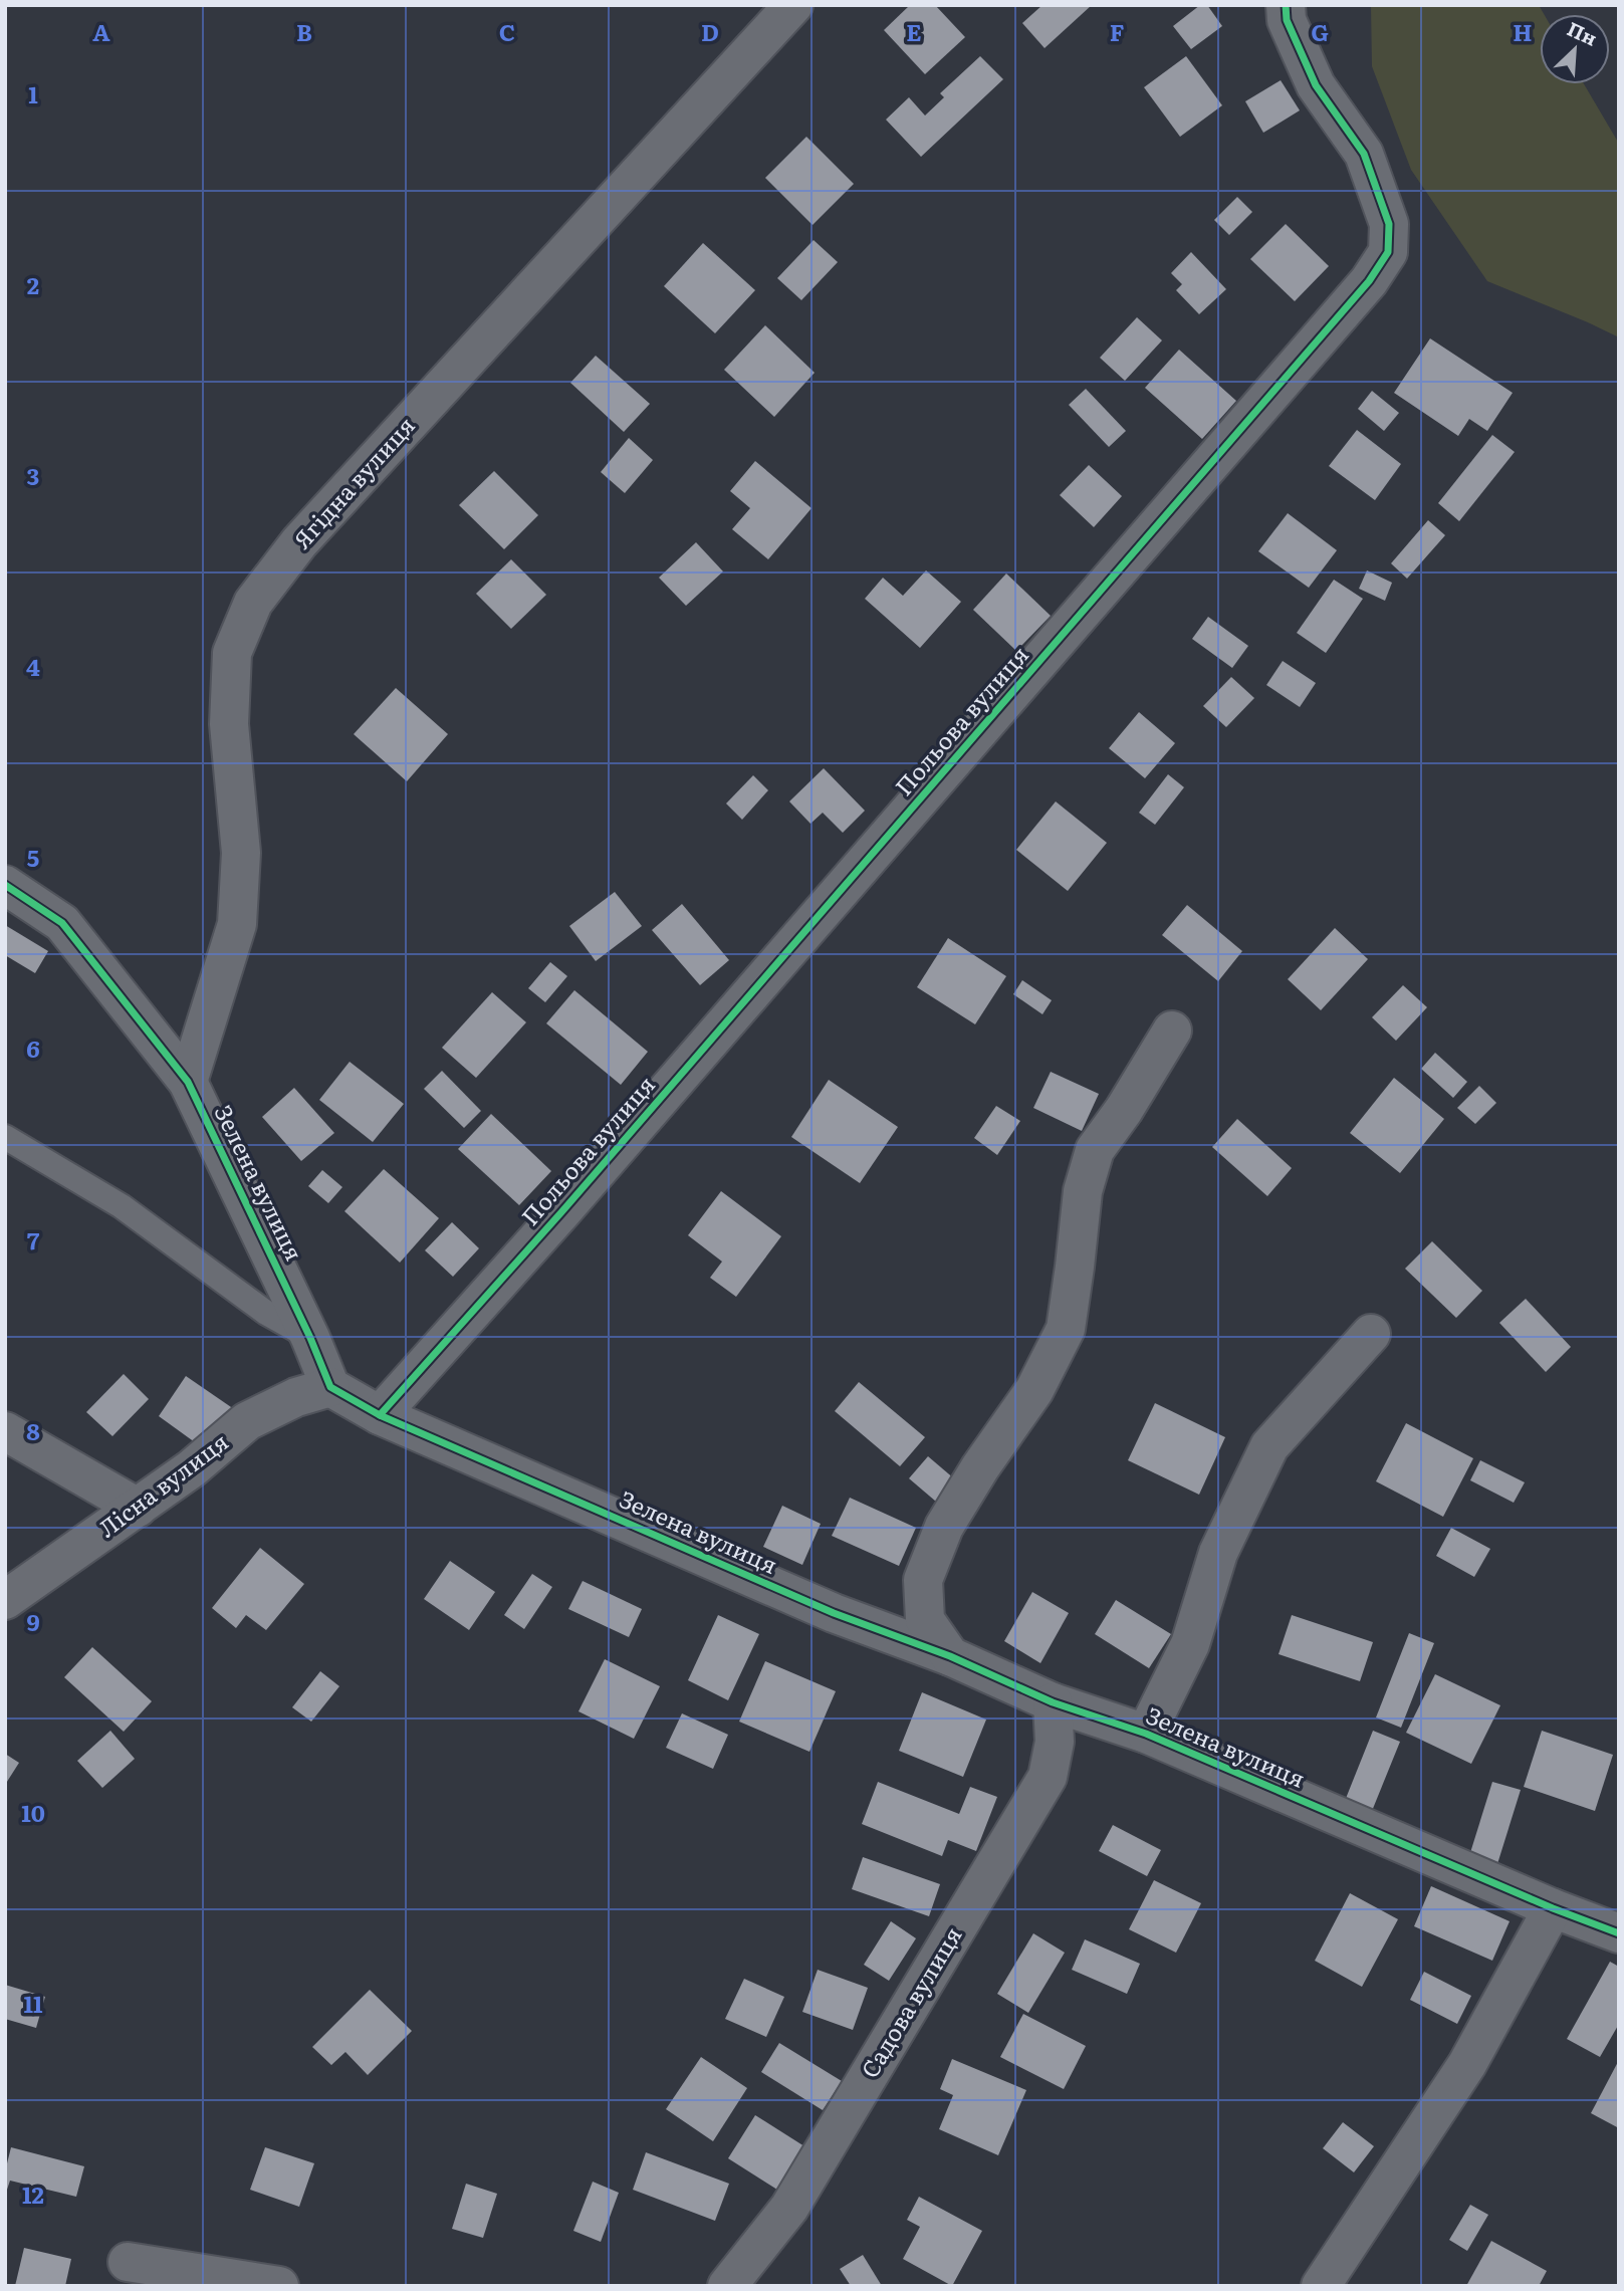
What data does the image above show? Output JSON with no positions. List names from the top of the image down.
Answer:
{
  "streets": {
    "street": [
      "Ягідна вулиця",
      "Польова вулиця",
      "Зелена вулиця",
      "Лісна вулиця",
      "Садова вулиця"
    ]
  },
  "crossings": [
    ["Ягідна вулиця", "Зелена вулиця"],
    ["Польова вулиця", "Зелена вулиця"],
    ["Зелена вулиця", "Лісна вулиця"],
    ["Зелена вулиця", "Садова вулиця"]
  ],
  "north": "top right",
  "grid": {
    "columns": [
      "A",
      "B",
      "C",
      "D",
      "E",
      "F",
      "G",
      "H"
    ],
    "rows": [
      "1",
      "2",
      "3",
      "4",
      "5",
      "6",
      "7",
      "8",
      "9",
      "10",
      "11",
      "12"
    ]
  }
}
